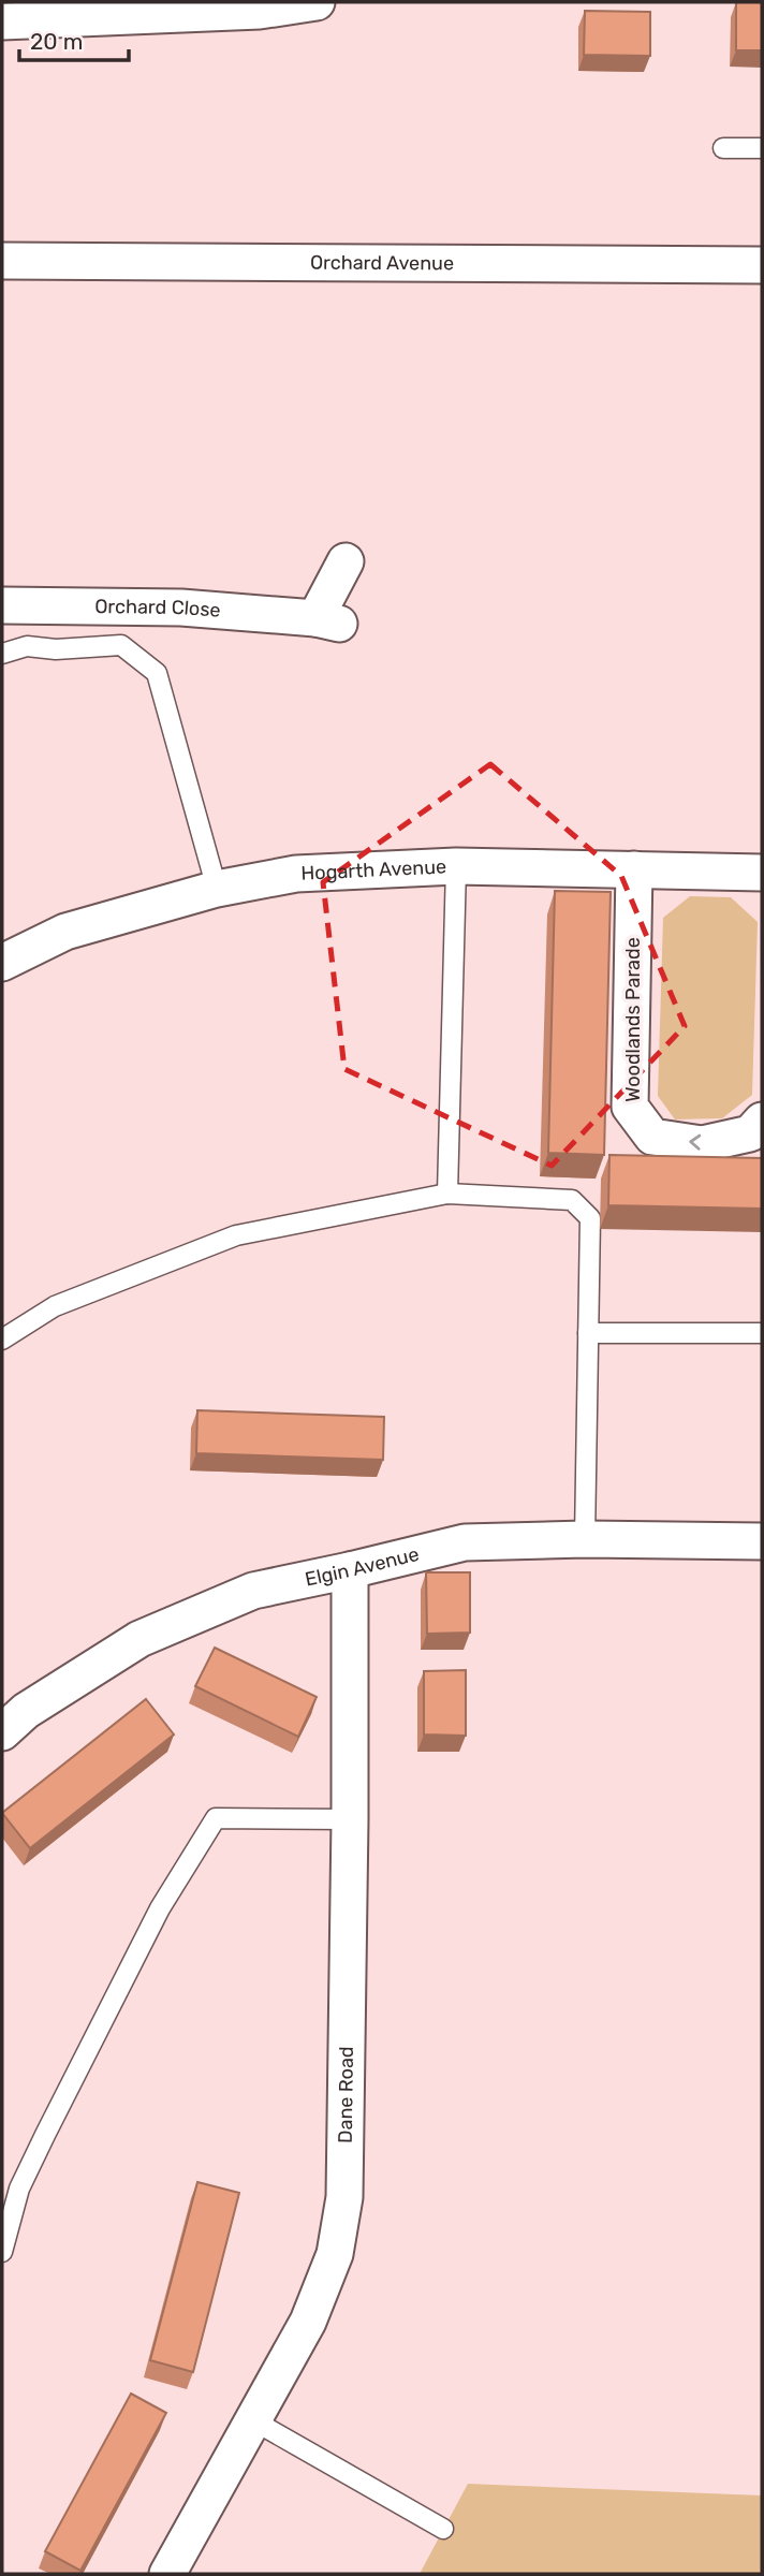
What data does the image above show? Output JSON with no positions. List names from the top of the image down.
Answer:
{
  "streets": {
    "street": [
      "Orchard Avenue",
      "Orchard Close",
      "Hogarth Avenue",
      "Woodlands Parade",
      "Elgin Avenue",
      "Dane Road"
    ]
  },
  "crossings": [
    ["Hogarth Avenue", "Woodlands Parade"],
    ["Elgin Avenue", "Dane Road"]
  ],
  "scale_bar": "20 m"
}
